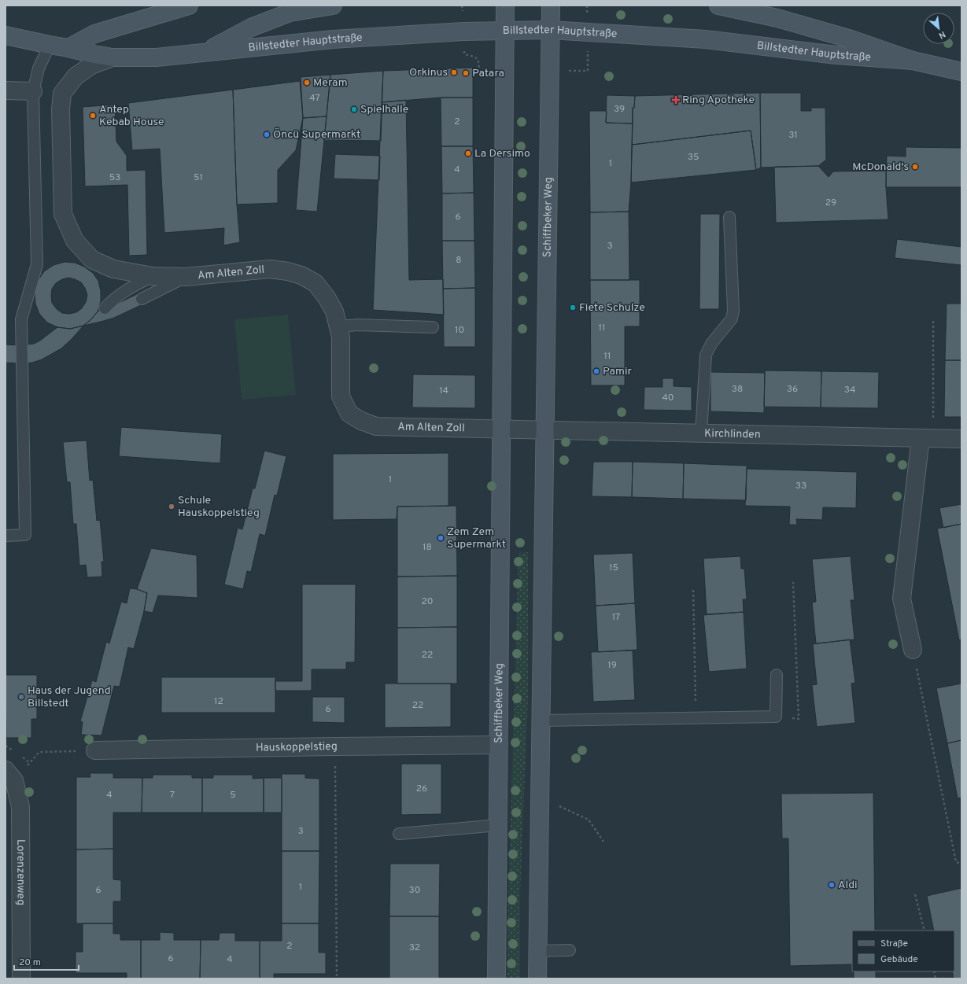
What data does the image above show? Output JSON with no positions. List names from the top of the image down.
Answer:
{
  "streets": {
    "main road": ["Billstedter Hauptstraße", "Schiffbeker Weg"],
    "street": [
      "Am Alten Zoll",
      "Kirchlinden",
      "Hauskoppelstieg",
      "Lorenzenweg"
    ]
  },
  "crossings": [
    ["Billstedter Hauptstraße", "Schiffbeker Weg"],
    ["Billstedter Hauptstraße", "Am Alten Zoll"],
    ["Schiffbeker Weg", "Am Alten Zoll"],
    ["Schiffbeker Weg", "Kirchlinden"],
    ["Schiffbeker Weg", "Hauskoppelstieg"]
  ],
  "places": {
    "other": [
      "Orkinus",
      "Patara",
      "Meram",
      "Spielhalle",
      "Antep Kebab House",
      "Öncü Supermarkt",
      "La Dersimo",
      "McDonald's",
      "Fiete Schulze",
      "Pamir",
      "Schule Hauskoppelstieg",
      "Zem Zem Supermarkt",
      "Haus der Jugend Billstedt",
      "Aldi"
    ],
    "health": ["Ring Apotheke"]
  },
  "house_numbers": [
    "47",
    "39",
    "2",
    "31",
    "35",
    "1",
    "4",
    "53",
    "51",
    "29",
    "6",
    "3",
    "8",
    "11",
    "10",
    "11",
    "38",
    "36",
    "34",
    "14",
    "40",
    "1",
    "33",
    "18",
    "15",
    "20",
    "17",
    "22",
    "19",
    "12",
    "22",
    "6",
    "26",
    "4",
    "7",
    "5",
    "3",
    "1",
    "6",
    "30",
    "2",
    "32",
    "6",
    "4"
  ],
  "legend": ["Straße", "Gebäude"],
  "scale_bar": "20 m",
  "north": "bottom right"
}
